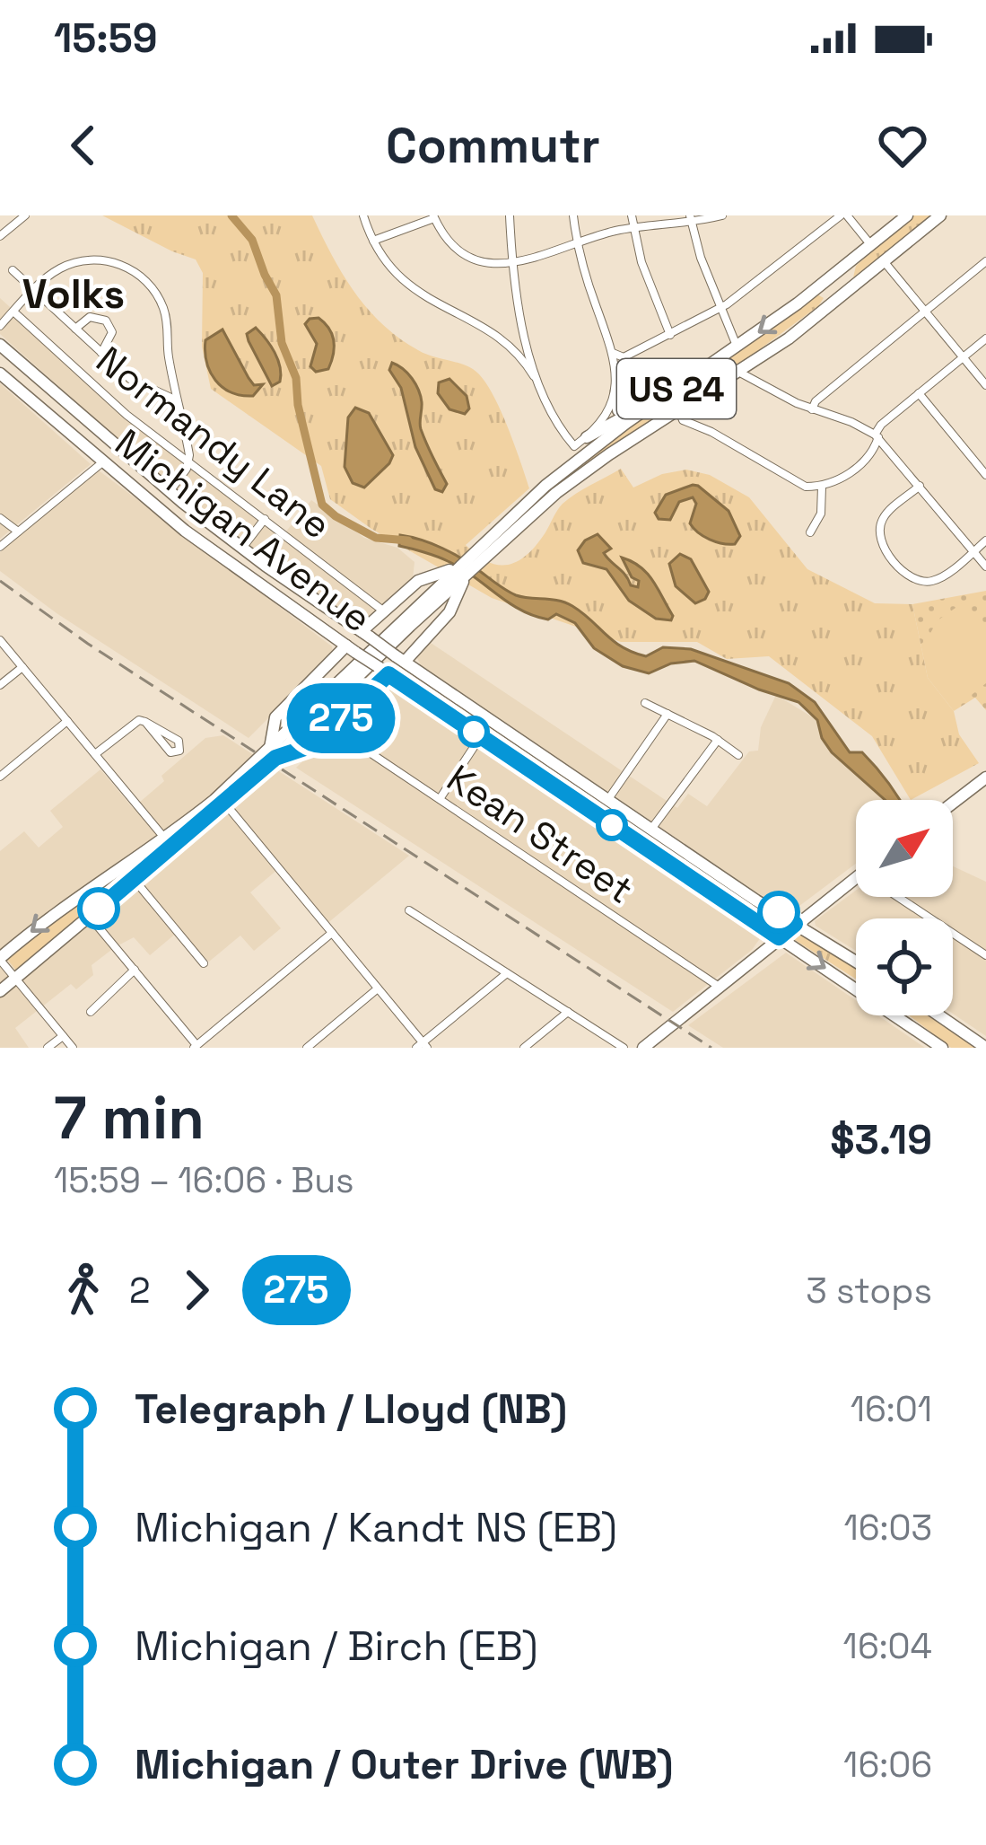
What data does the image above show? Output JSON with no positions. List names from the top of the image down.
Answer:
{
  "streets": {
    "main road": ["US 24", "Michigan Avenue"],
    "street": ["Normandy Lane", "Kean Street"]
  },
  "districts": ["Volks"],
  "lines": ["bus line 275"],
  "north": "top right",
  "page": {
    "status": "15:59",
    "header": "Commutr",
    "on_map": "275",
    "heading": ["7 min", "15:59 – 16:06 · Bus", "$3.19"],
    "legs": ["2", "275", "3 stops"],
    "list": [
      {
        "name": "Telegraph / Lloyd (NB)",
        "value": "16:01"
      },
      {
        "name": "Michigan / Kandt NS (EB)",
        "value": "16:03"
      },
      {
        "name": "Michigan / Birch (EB)",
        "value": "16:04"
      },
      {
        "name": "Michigan / Outer Drive (WB)",
        "value": "16:06"
      }
    ]
  }
}
